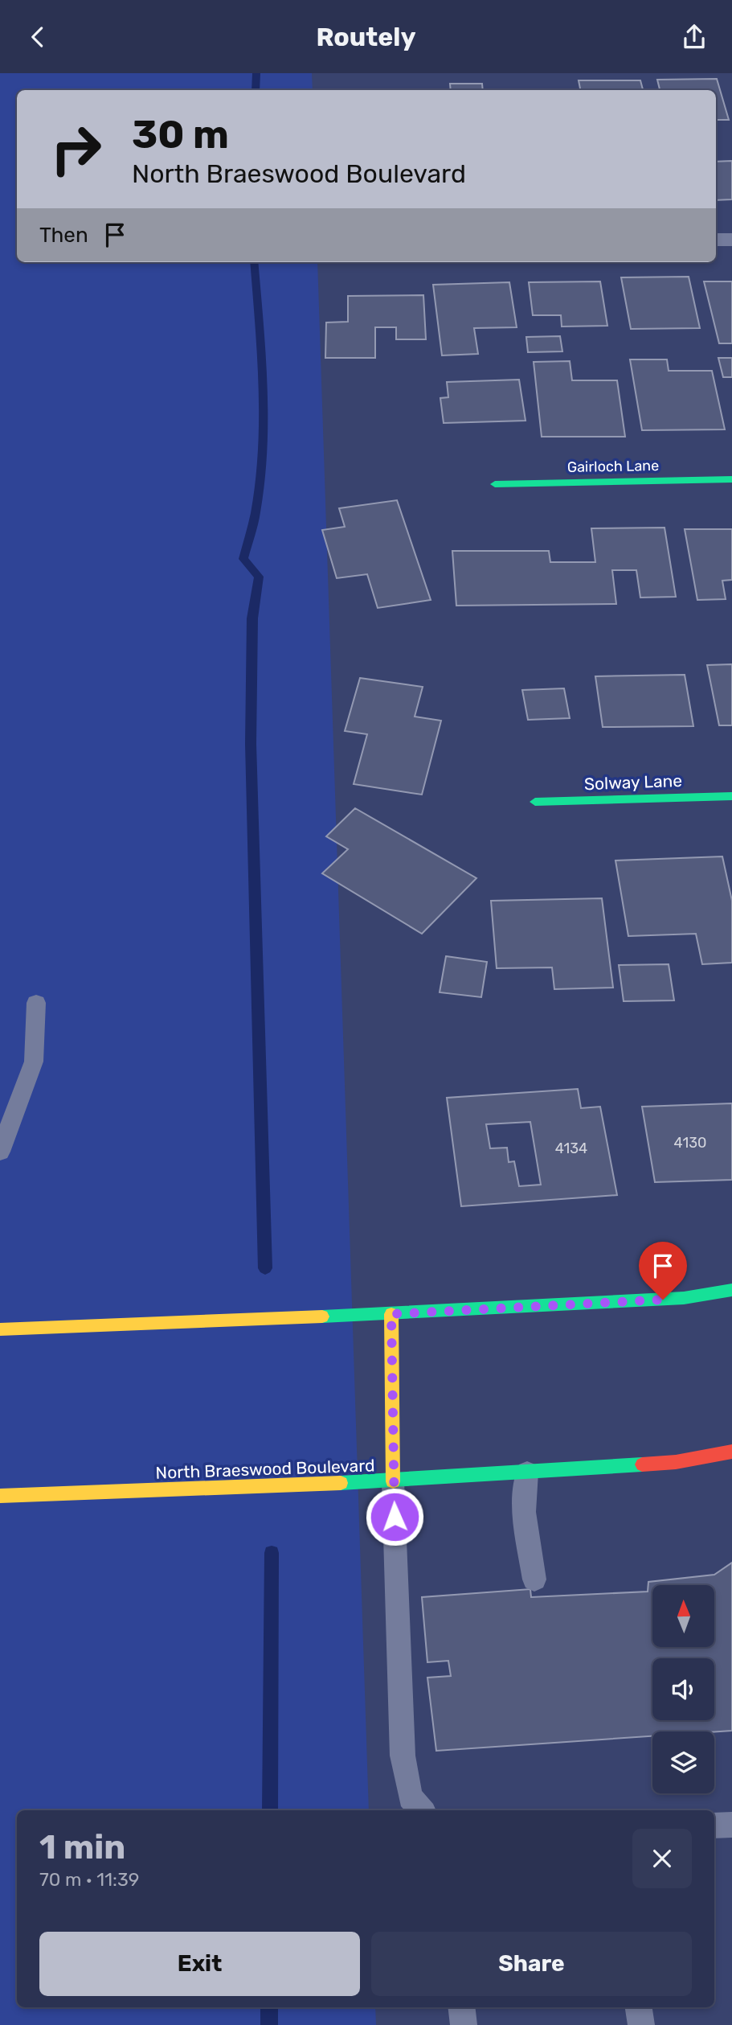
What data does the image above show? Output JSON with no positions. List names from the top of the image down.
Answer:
{
  "streets": {
    "main road": ["Gairloch Lane", "Solway Lane", "North Braeswood Boulevard"]
  },
  "house_numbers": ["4130", "4134"],
  "north": "top",
  "page": {
    "header": "Routely",
    "turn": ["30 m", "North Braeswood Boulevard"],
    "then": "Then",
    "heading": ["1 min", "70 m · 11:39"],
    "buttons": ["Exit", "Share"]
  }
}
